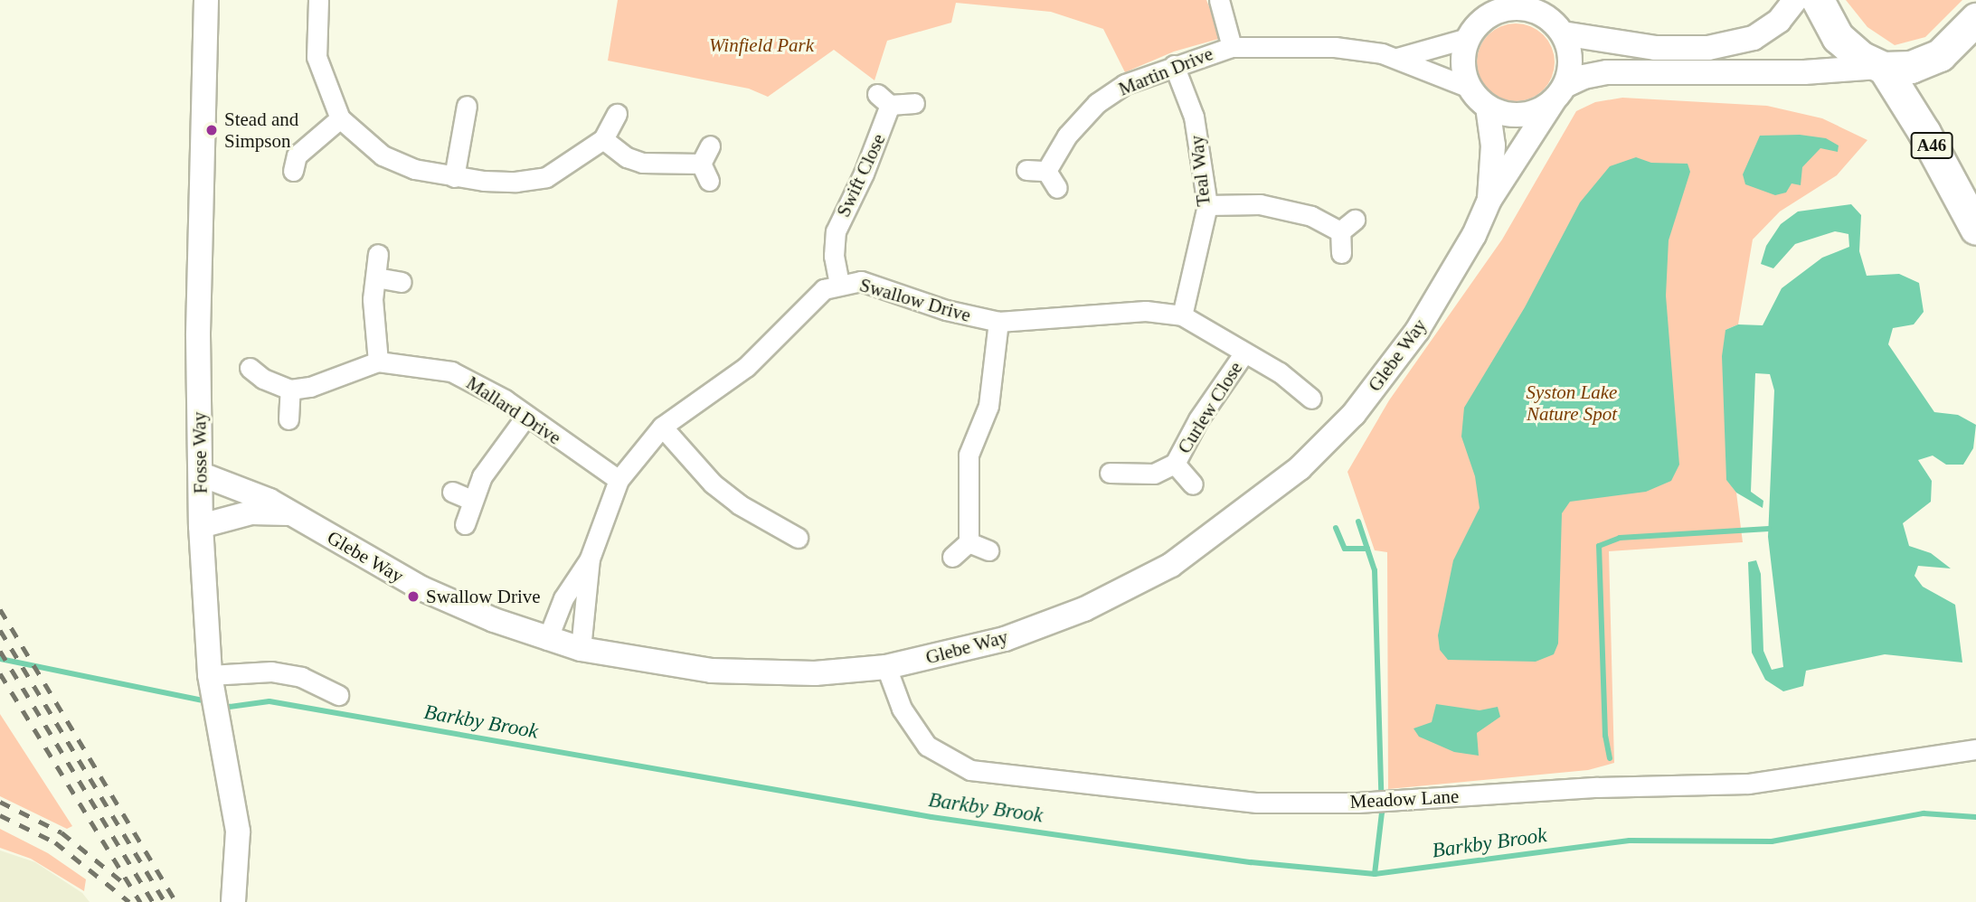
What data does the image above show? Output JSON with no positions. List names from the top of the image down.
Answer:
{
  "streets": {
    "highway": ["A46"],
    "street": [
      "Martin Drive",
      "Teal Way",
      "Swift Close",
      "Swallow Drive",
      "Glebe Way",
      "Curlew Close",
      "Mallard Drive",
      "Fosse Way",
      "Meadow Lane"
    ]
  },
  "crossings": [
    ["Martin Drive", "Teal Way"],
    ["Martin Drive", "Glebe Way"],
    ["Teal Way", "Swallow Drive"],
    ["Teal Way", "Curlew Close"],
    ["Swift Close", "Swallow Drive"],
    ["Swallow Drive", "Glebe Way"],
    ["Swallow Drive", "Curlew Close"],
    ["Swallow Drive", "Mallard Drive"],
    ["Glebe Way", "Fosse Way"],
    ["Glebe Way", "Meadow Lane"]
  ],
  "water": ["Barkby Brook"],
  "parks": ["Winfield Park", "Syston Lake Nature Spot"],
  "places": ["Stead and Simpson", "Swallow Drive"]
}
